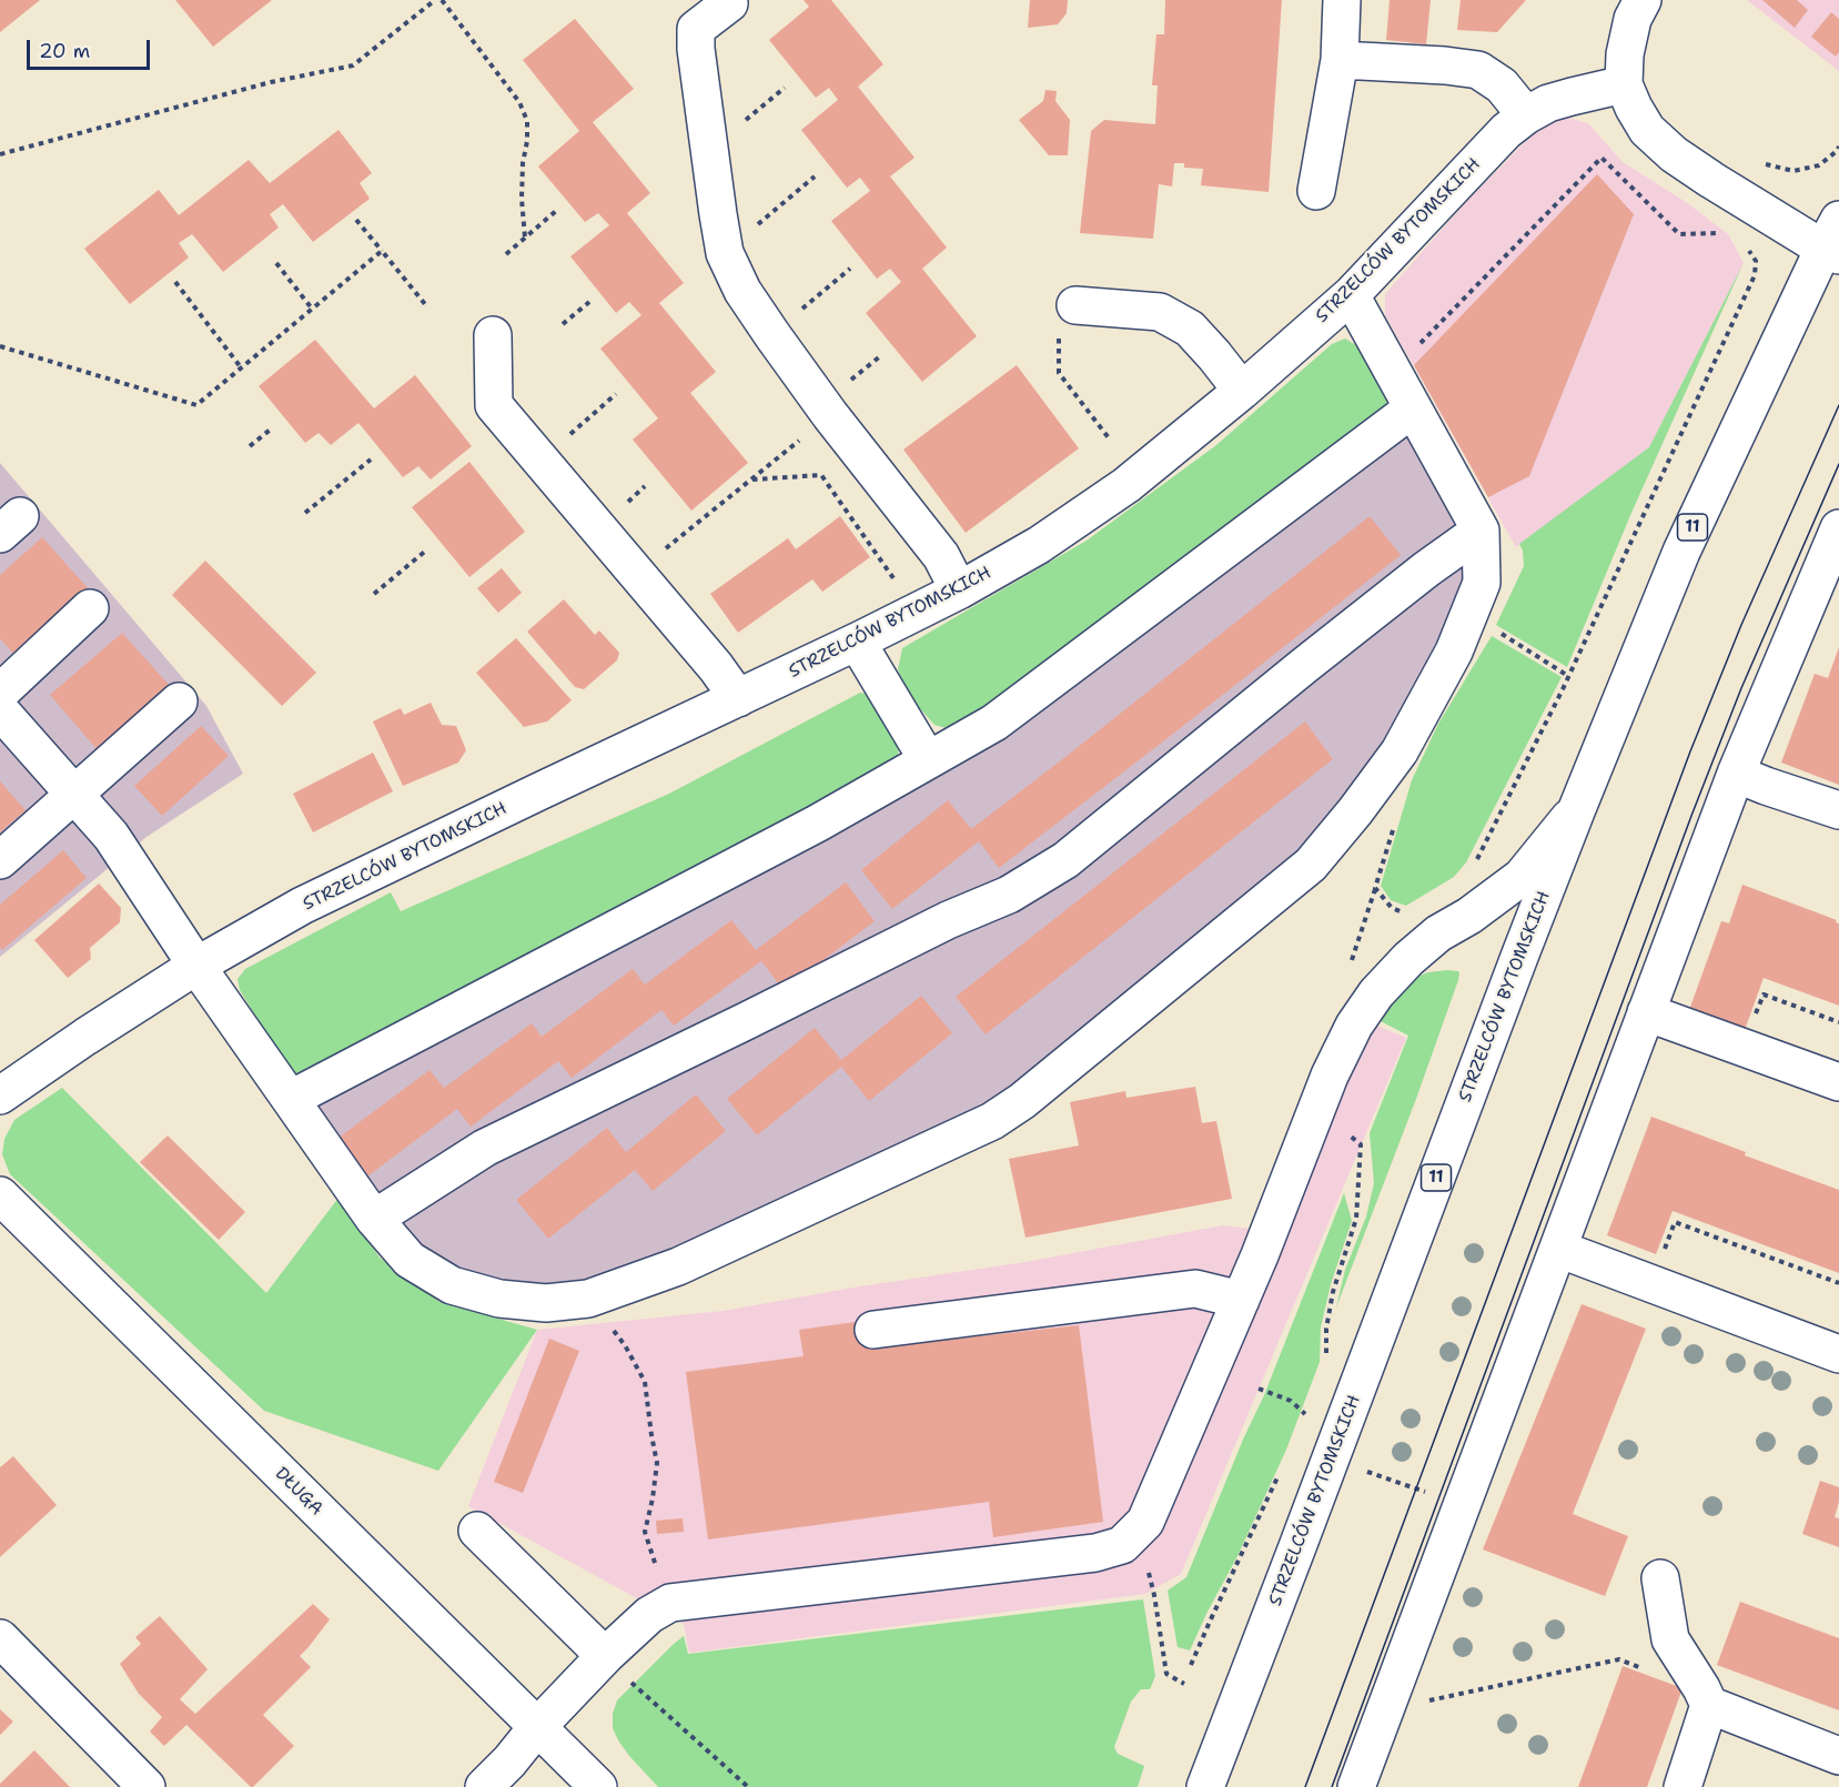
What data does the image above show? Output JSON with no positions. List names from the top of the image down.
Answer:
{
  "streets": {
    "main road": ["STRZELCÓW BYTOMSKICH", "11", "DŁUGA"]
  },
  "scale_bar": "20 m"
}
